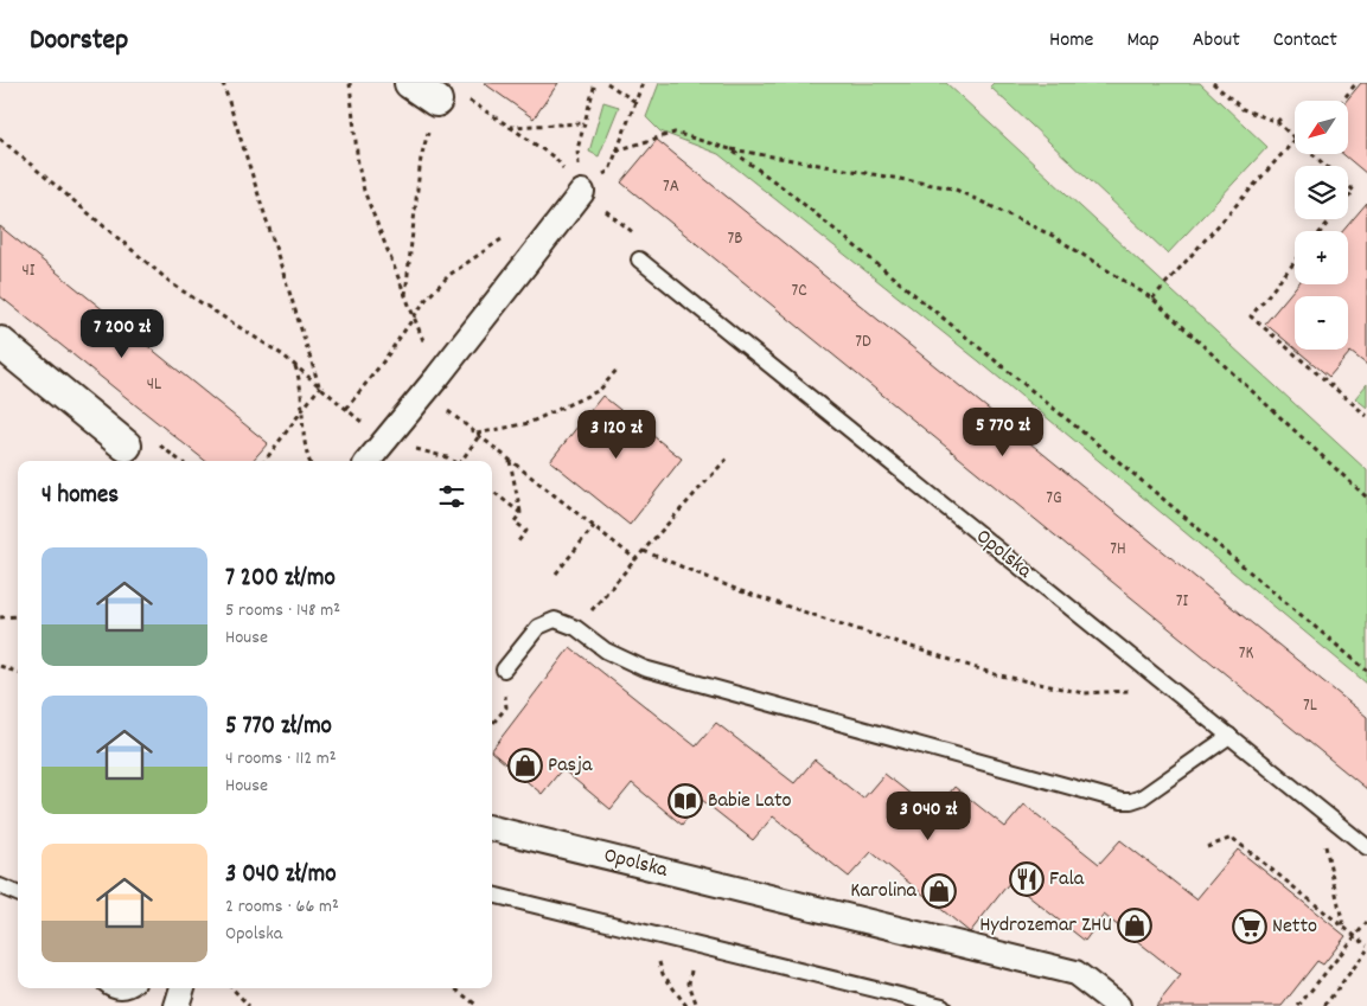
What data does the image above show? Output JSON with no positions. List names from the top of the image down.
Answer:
{
  "streets": {
    "street": ["Opolska"]
  },
  "places": {
    "shop": ["Pasja", "Karolina", "Hydrozemar ZHU"],
    "library": ["Babie Lato"],
    "restaurant": ["Fala"],
    "supermarket": ["Netto"]
  },
  "house_numbers": [
    "7A",
    "7B",
    "4I",
    "7C",
    "7D",
    "4L",
    "7G",
    "7H",
    "7I",
    "7K",
    "7L"
  ],
  "north": "bottom left",
  "page": {
    "header": "Doorstep",
    "nav": [
      "Home",
      "Map",
      "About",
      "Contact"
    ],
    "map_buttons": ["+", "−"],
    "price": [
      "7 200 zł",
      "5 770 zł",
      "3 120 zł",
      "3 040 zł"
    ],
    "heading": "4 homes",
    "list": [
      {
        "name": "7 200 zł/mo",
        "note": "5 rooms · 148 m² · House"
      },
      {
        "name": "5 770 zł/mo",
        "note": "4 rooms · 112 m² · House"
      },
      {
        "name": "3 040 zł/mo",
        "note": "2 rooms · 66 m² · Opolska"
      }
    ]
  }
}
